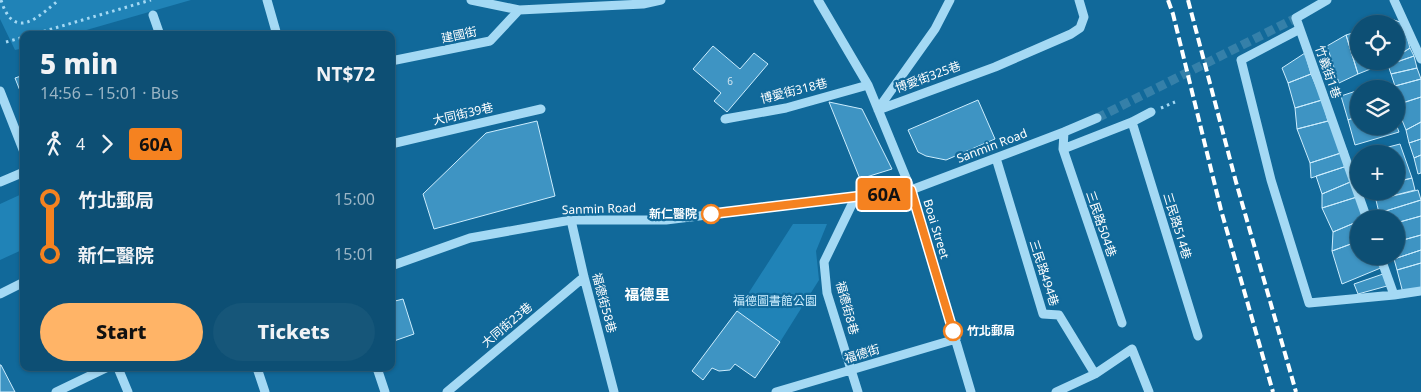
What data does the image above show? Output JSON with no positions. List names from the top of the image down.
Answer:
{
  "streets": {
    "street": [
      "建國街",
      "竹義街1巷",
      "博愛街325巷",
      "博愛街318巷",
      "大同街39巷",
      "Sanmin Road",
      "三民路504巷",
      "三民路514巷",
      "Boai Street",
      "三民路494巷",
      "福德街58巷",
      "福德街8巷",
      "大同街23巷",
      "福德街"
    ]
  },
  "crossings": [
    ["博愛街325巷", "Boai Street"],
    ["博愛街318巷", "Boai Street"],
    ["Sanmin Road", "三民路504巷"],
    ["Sanmin Road", "Boai Street"],
    ["Sanmin Road", "三民路494巷"],
    ["Sanmin Road", "福德街58巷"],
    ["Sanmin Road", "福德街8巷"],
    ["Boai Street", "福德街"],
    ["福德街58巷", "大同街23巷"],
    ["福德街8巷", "福德街"]
  ],
  "districts": ["福德里"],
  "parks": ["福德圖書館公園"],
  "places": ["新仁醫院", "竹北郵局"],
  "lines": ["bus line 60A"],
  "house_numbers": ["6"],
  "page": {
    "on_map": "60A",
    "map_buttons": ["+", "−"],
    "heading": ["5 min", "14:56 – 15:01 · Bus", "NT$72"],
    "legs": ["4", "60A"],
    "list": [
      {
        "name": "竹北郵局",
        "value": "15:00"
      },
      {
        "name": "新仁醫院",
        "value": "15:01"
      }
    ],
    "buttons": ["Start", "Tickets"]
  }
}
